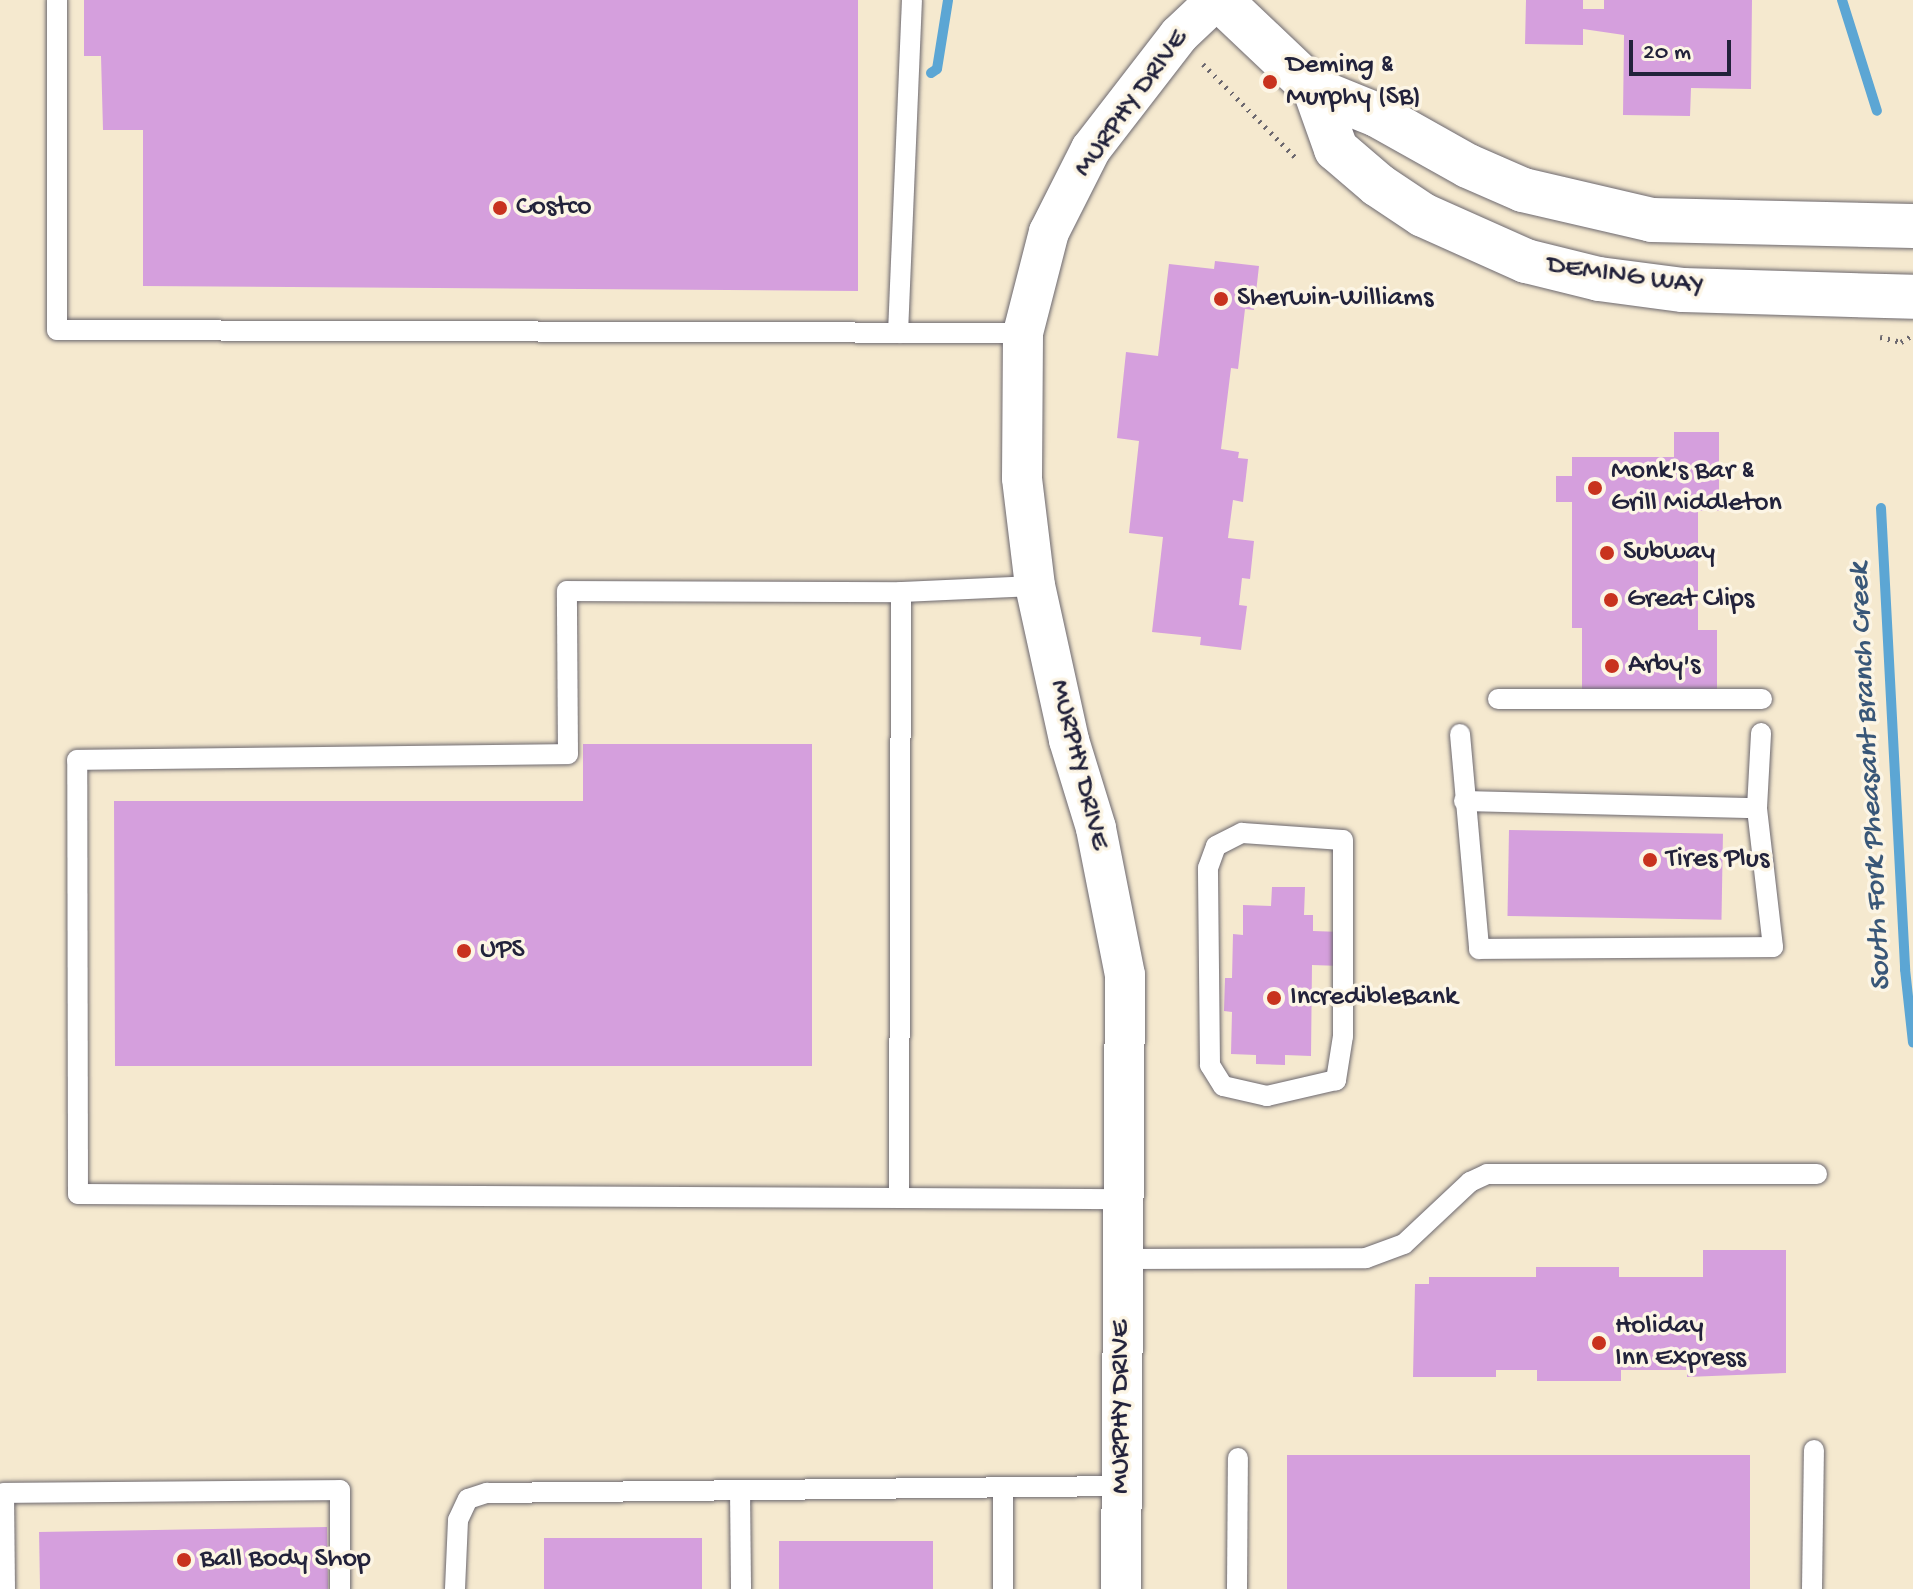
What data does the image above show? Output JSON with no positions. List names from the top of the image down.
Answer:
{
  "streets": {
    "street": ["MURPHY DRIVE", "DEMING WAY"]
  },
  "crossings": [
    ["MURPHY DRIVE", "DEMING WAY"]
  ],
  "water": ["South Fork Pheasant Branch Creek"],
  "places": [
    "Deming & Murphy (SB)",
    "Costco",
    "Sherwin-Williams",
    "Monk's Bar & Grill Middleton",
    "Subway",
    "Great Clips",
    "Arby's",
    "Tires Plus",
    "UPS",
    "IncredibleBank",
    "Holiday Inn Express",
    "Ball Body Shop"
  ],
  "scale_bar": "20 m"
}
